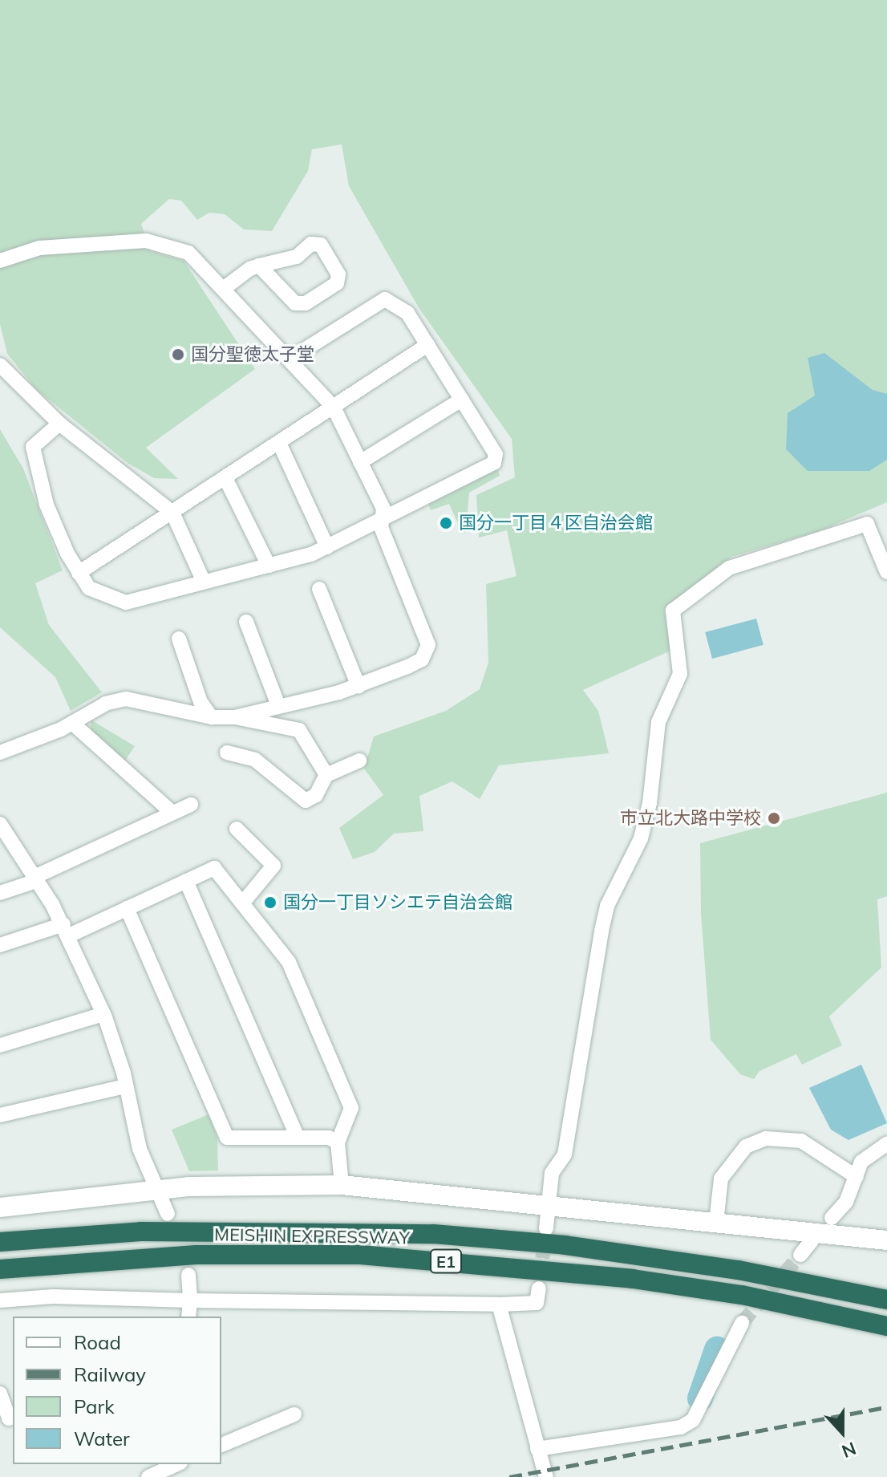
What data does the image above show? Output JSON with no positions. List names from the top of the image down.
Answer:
{
  "streets": {
    "highway": ["MEISHIN EXPRESSWAY", "E1"]
  },
  "places": [
    "国分聖徳太子堂",
    "国分一丁目４区自治会館",
    "市立北大路中学校",
    "国分一丁目ソシエテ自治会館"
  ],
  "legend": [
    "Road",
    "Railway",
    "Park",
    "Water"
  ],
  "north": "bottom"
}
